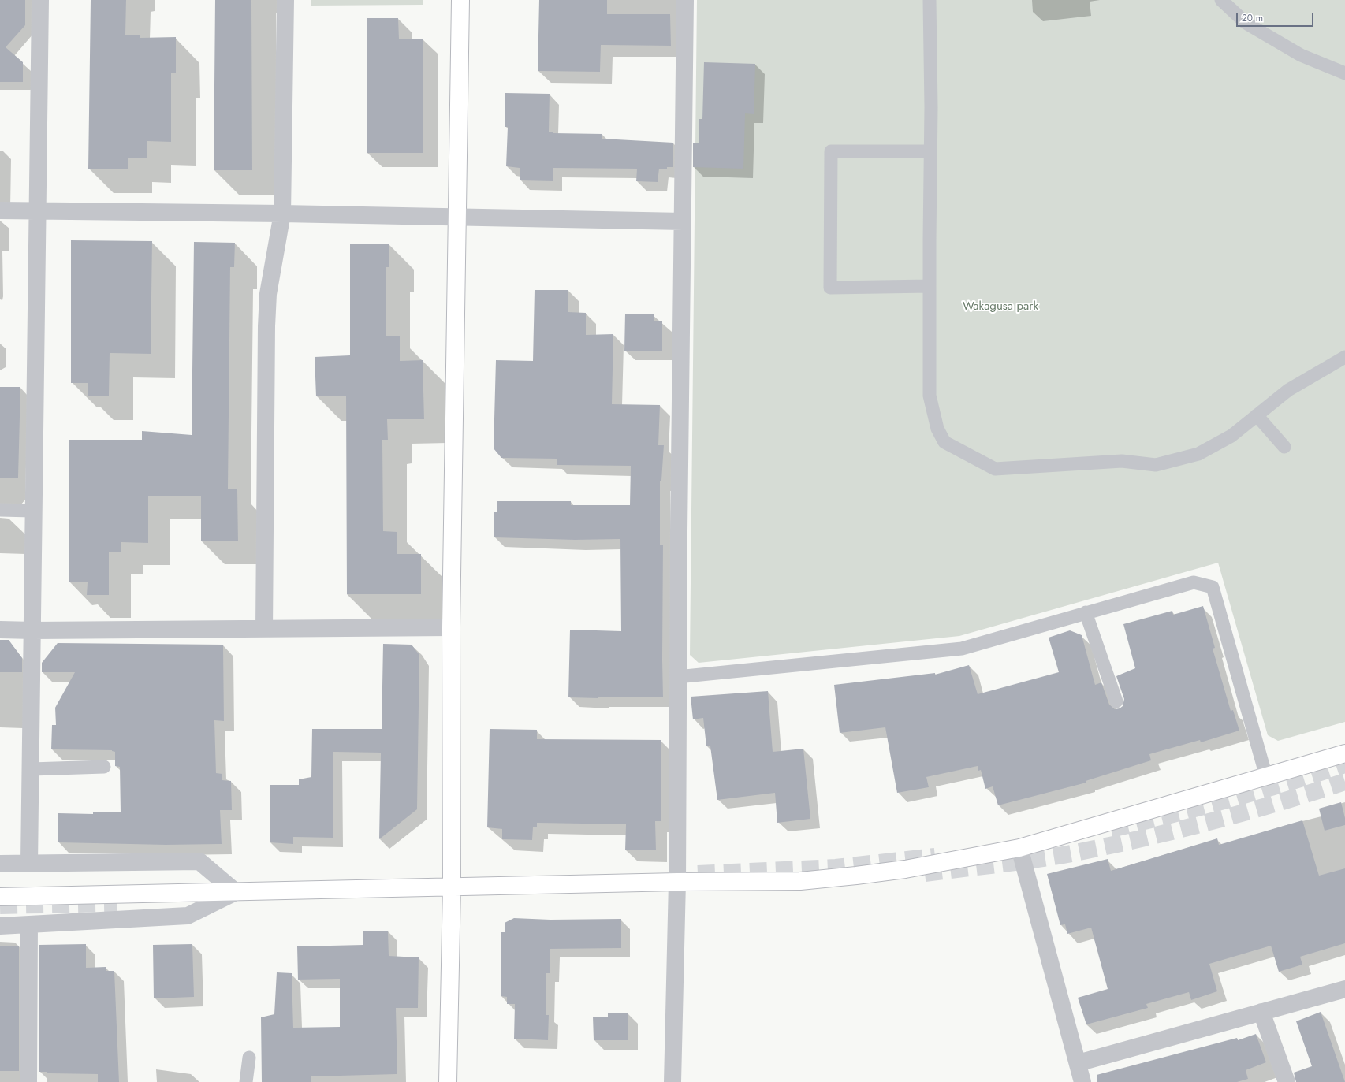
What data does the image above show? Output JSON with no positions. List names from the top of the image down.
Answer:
{
  "parks": ["Wakagusa park"],
  "scale_bar": "20 m"
}
